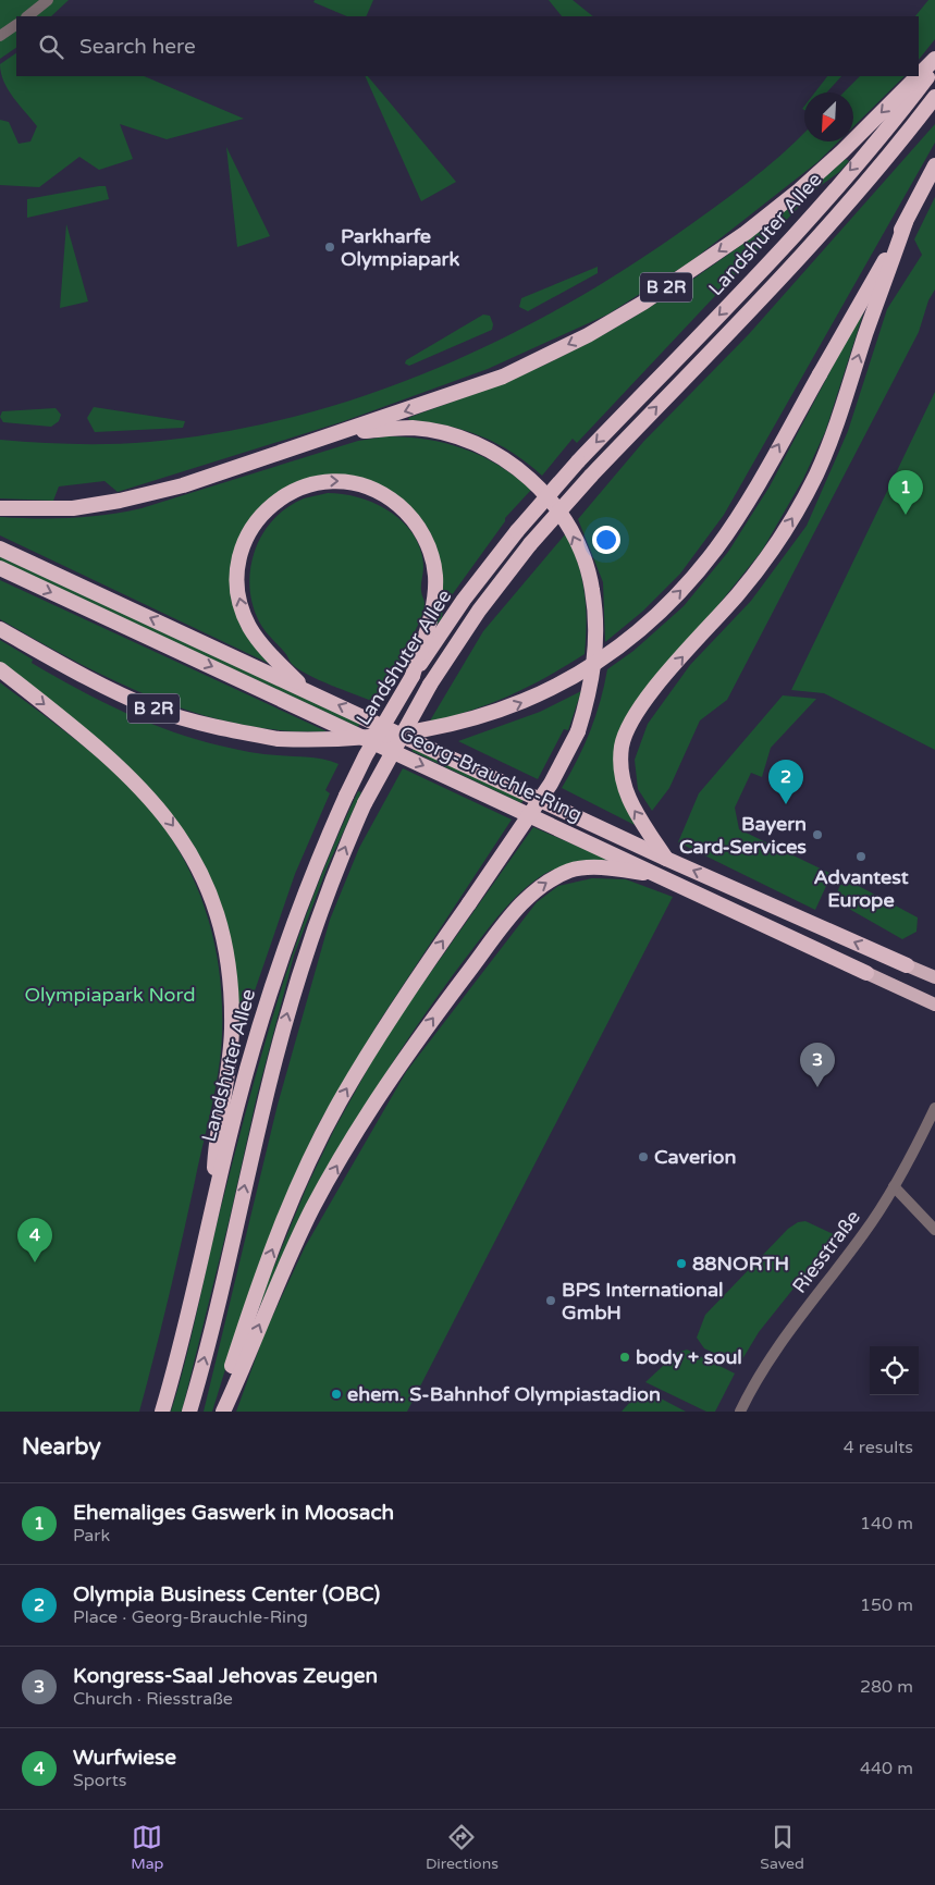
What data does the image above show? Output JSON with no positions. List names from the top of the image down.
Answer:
{
  "streets": {
    "highway": ["Landshuter Allee", "B 2R", "Georg-Brauchle-Ring"],
    "street": ["Riesstraße"]
  },
  "parks": ["Olympiapark Nord"],
  "places": [
    "Parkharfe Olympiapark",
    "Bayern Card-Services",
    "Advantest Europe",
    "Caverion",
    "88NORTH",
    "BPS International GmbH",
    "body + soul",
    "ehem. S-Bahnhof Olympiastadion"
  ],
  "north": "bottom left",
  "page": {
    "search": "Search here",
    "pins": [
      "1",
      "2",
      "3",
      "4"
    ],
    "heading": ["Nearby", "4 results"],
    "list": [
      {
        "mark": "1",
        "name": "Ehemaliges Gaswerk in Moosach",
        "note": "Park",
        "value": "140 m"
      },
      {
        "mark": "2",
        "name": "Olympia Business Center (OBC)",
        "note": "Place · Georg-Brauchle-Ring",
        "value": "150 m"
      },
      {
        "mark": "3",
        "name": "Kongress-Saal Jehovas Zeugen",
        "note": "Church · Riesstraße",
        "value": "280 m"
      },
      {
        "mark": "4",
        "name": "Wurfwiese",
        "note": "Sports",
        "value": "440 m"
      }
    ],
    "nav": ["Map", "Directions", "Saved"]
  }
}
